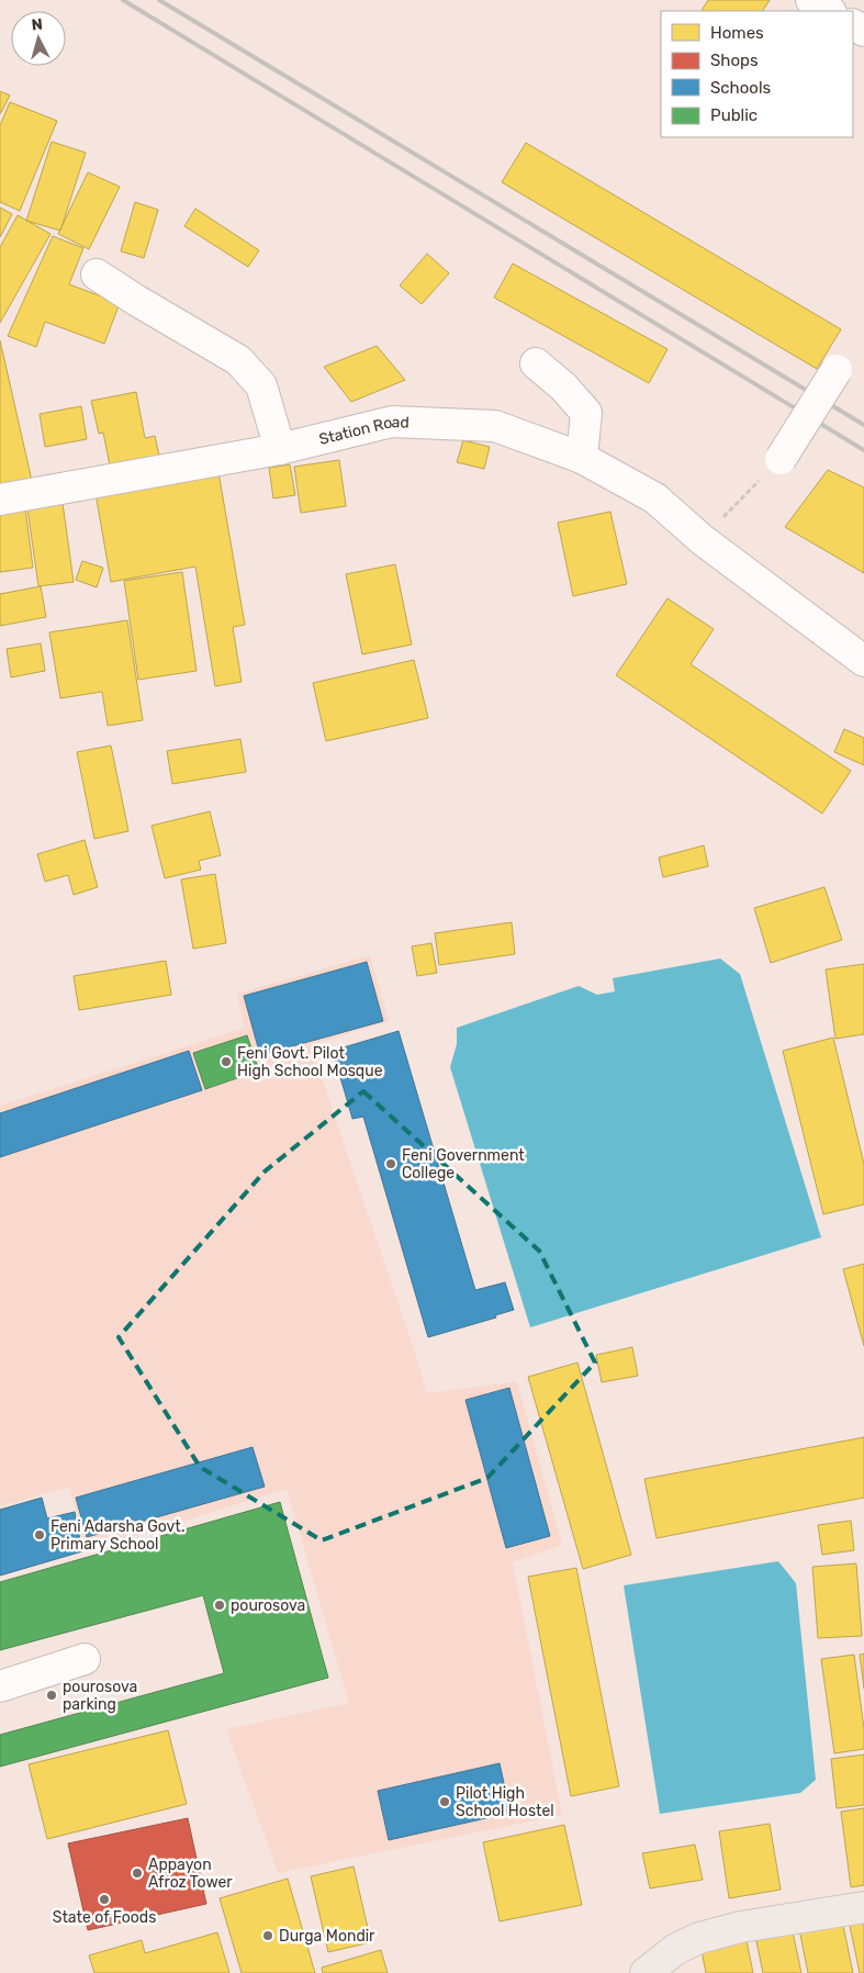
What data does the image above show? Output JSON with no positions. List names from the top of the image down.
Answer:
{
  "streets": {
    "street": ["Station Road"]
  },
  "places": [
    "Feni Govt. Pilot High School Mosque",
    "Feni Government College",
    "Feni Adarsha Govt. Primary School",
    "pourosova",
    "pourosova parking",
    "Pilot High School Hostel",
    "Appayon Afroz Tower",
    "State of Foods",
    "Durga Mondir"
  ],
  "legend": [
    "Homes",
    "Shops",
    "Schools",
    "Public"
  ],
  "north": "top"
}
